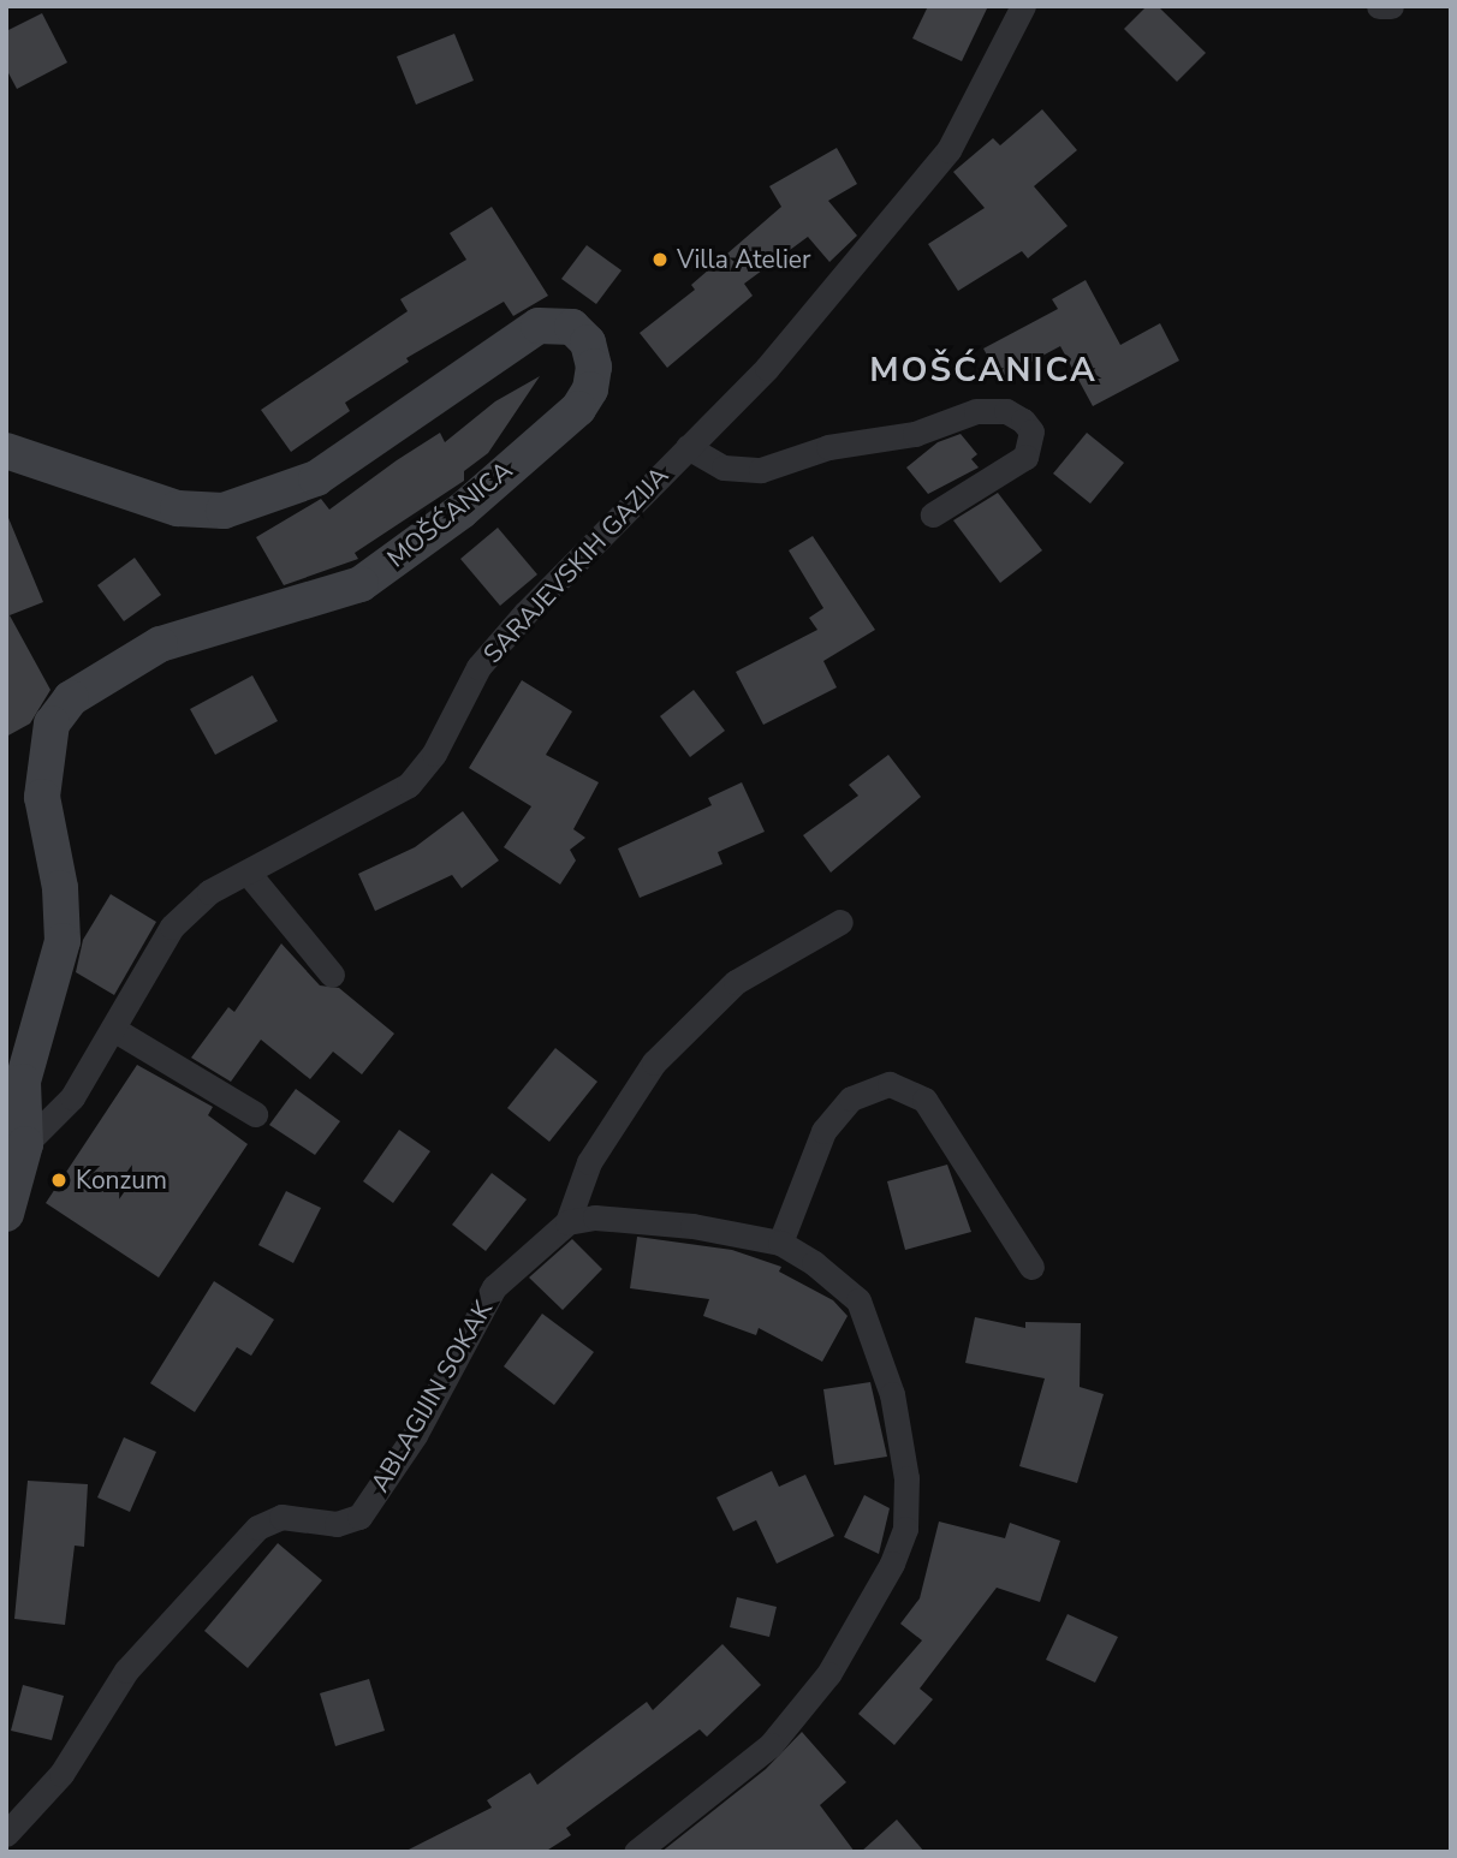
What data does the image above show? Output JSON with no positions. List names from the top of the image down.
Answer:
{
  "streets": {
    "main road": ["MOŠĆANICA"],
    "street": ["SARAJEVSKIH GAZIJA", "ABLAGIJIN SOKAK"]
  },
  "crossings": [
    ["MOŠĆANICA", "SARAJEVSKIH GAZIJA"]
  ],
  "districts": ["MOŠĆANICA"],
  "places": ["Villa Atelier", "Konzum"]
}
